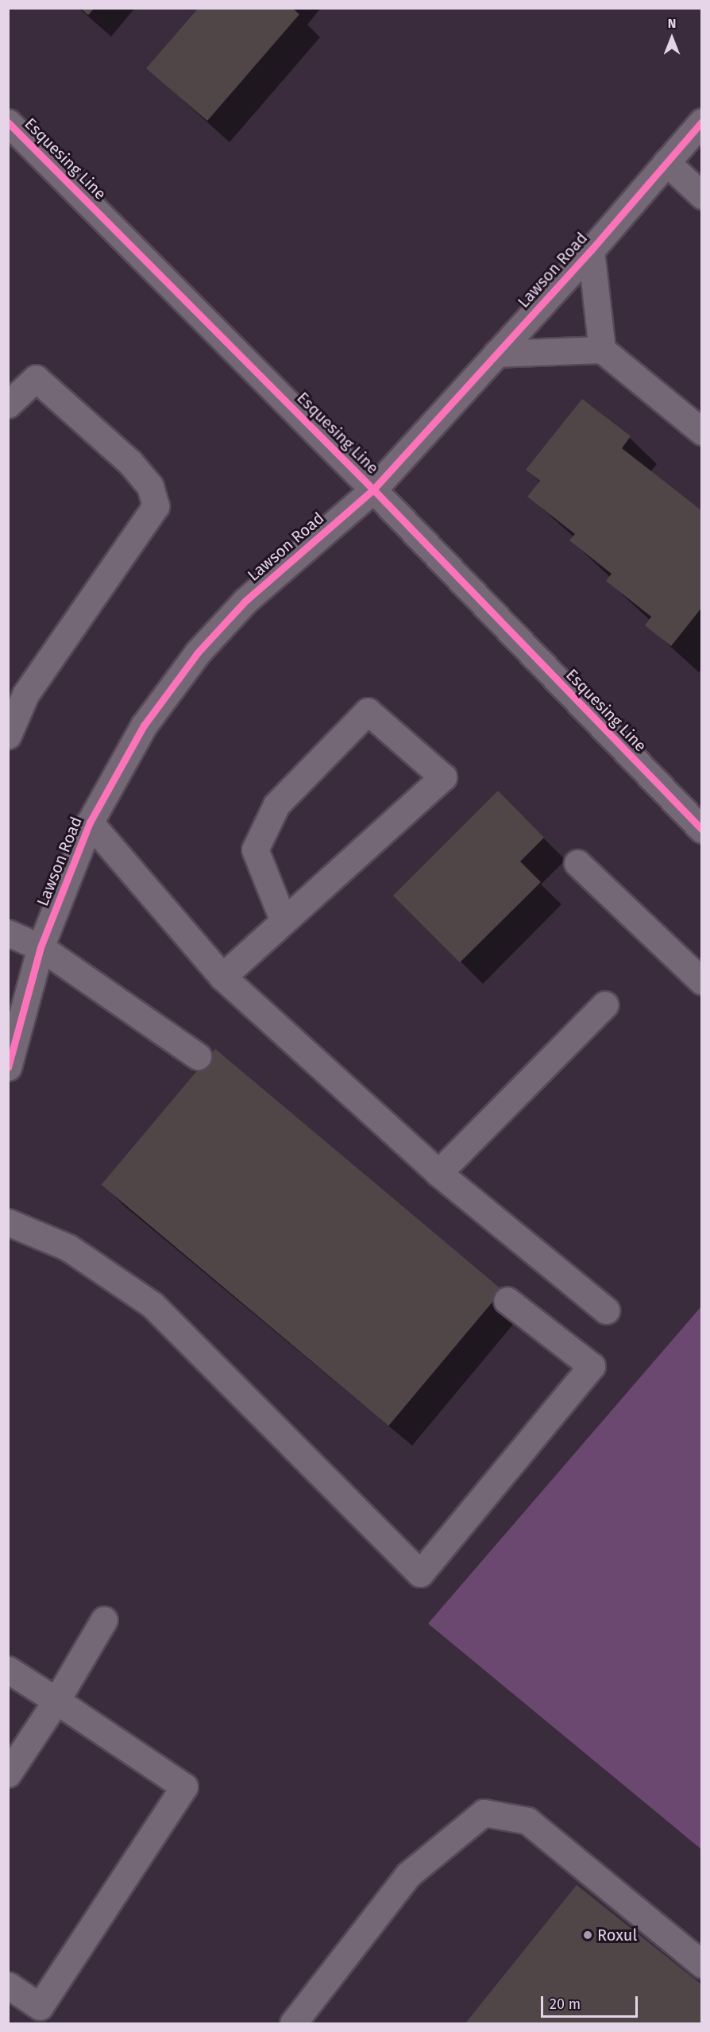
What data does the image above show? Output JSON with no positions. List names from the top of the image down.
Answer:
{
  "streets": {
    "street": ["Esquesing Line", "Lawson Road"]
  },
  "crossings": [
    ["Esquesing Line", "Lawson Road"]
  ],
  "places": ["Roxul"],
  "scale_bar": "20 m",
  "north": "top"
}
